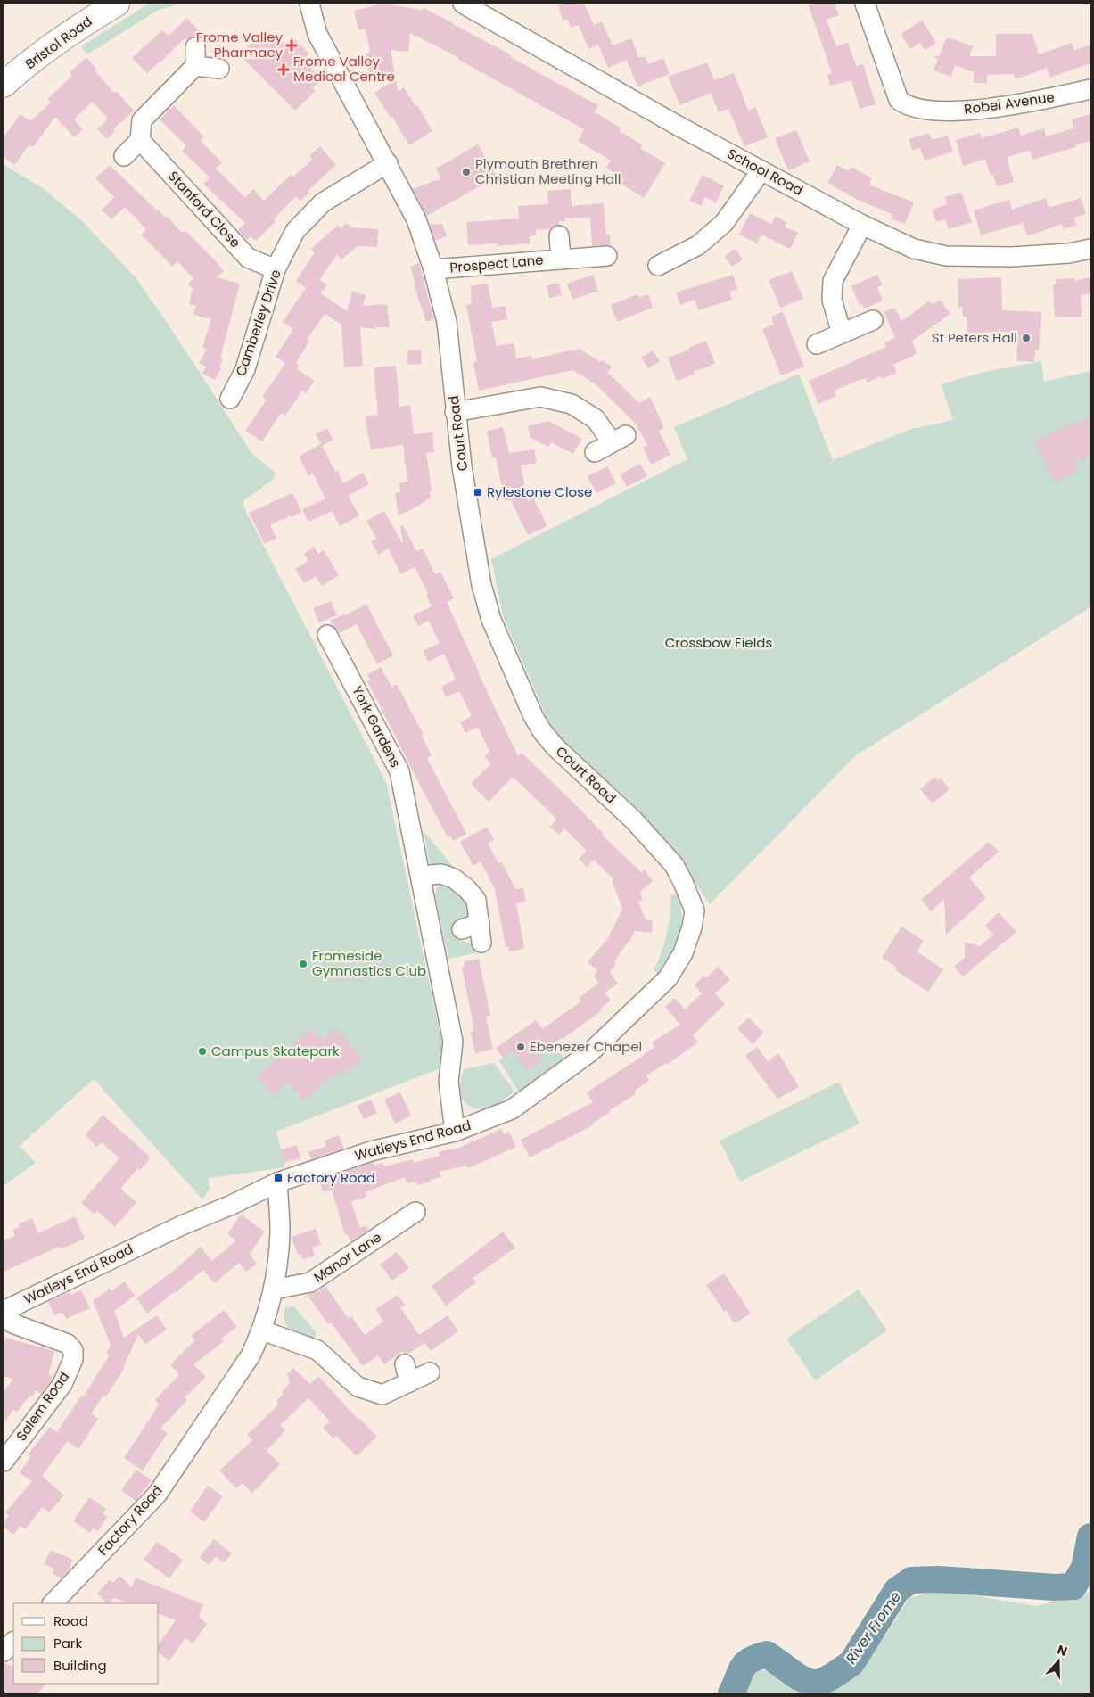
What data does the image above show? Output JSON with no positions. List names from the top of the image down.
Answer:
{
  "streets": {
    "main road": ["Bristol Road"],
    "street": [
      "Robel Avenue",
      "School Road",
      "Stanford Close",
      "Prospect Lane",
      "Camberley Drive",
      "Court Road",
      "York Gardens",
      "Watleys End Road",
      "Manor Lane",
      "Salem Road",
      "Factory Road"
    ]
  },
  "crossings": [
    ["Stanford Close", "Camberley Drive"],
    ["Prospect Lane", "Court Road"],
    ["Camberley Drive", "Court Road"],
    ["Court Road", "Watleys End Road"],
    ["York Gardens", "Watleys End Road"],
    ["Watleys End Road", "Salem Road"],
    ["Watleys End Road", "Factory Road"],
    ["Manor Lane", "Factory Road"]
  ],
  "water": ["River Frome"],
  "parks": ["Crossbow Fields"],
  "places": {
    "health": ["Frome Valley Pharmacy", "Frome Valley Medical Centre"],
    "other": [
      "Plymouth Brethren Christian Meeting Hall",
      "St Peters Hall",
      "Fromeside Gymnastics Club",
      "Ebenezer Chapel",
      "Campus Skatepark"
    ],
    "transit": ["Rylestone Close", "Factory Road"]
  },
  "legend": ["Road", "Park", "Building"],
  "north": "top"
}
